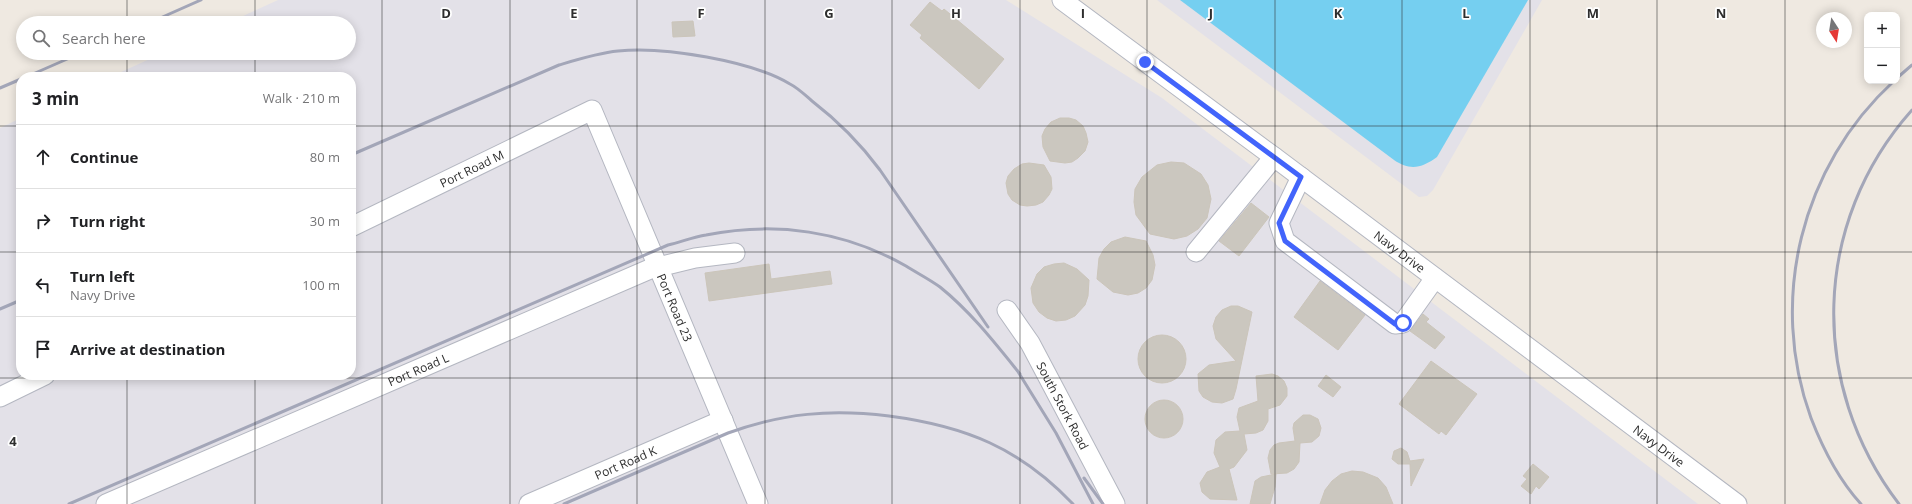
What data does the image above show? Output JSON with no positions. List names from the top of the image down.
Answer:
{
  "streets": {
    "street": [
      "Port Road M",
      "Navy Drive",
      "Port Road 23",
      "Port Road L",
      "South Stork Road",
      "Port Road K"
    ]
  },
  "crossings": [
    ["Port Road M", "Port Road 23"],
    ["Port Road 23", "Port Road L"],
    ["Port Road 23", "Port Road K"]
  ],
  "north": "bottom",
  "page": {
    "map_buttons": ["+", "−"],
    "search": "Search here",
    "heading": ["3 min", "Walk · 210 m"],
    "list": [
      ["Continue", "80 m"],
      ["Turn right", "30 m"],
      ["Turn left", "Navy Drive", "100 m"],
      "Arrive at destination"
    ]
  },
  "grid": {
    "columns": [
      "D",
      "E",
      "F",
      "G",
      "H",
      "I",
      "J",
      "K",
      "L",
      "M",
      "N"
    ],
    "rows": ["4"]
  }
}
